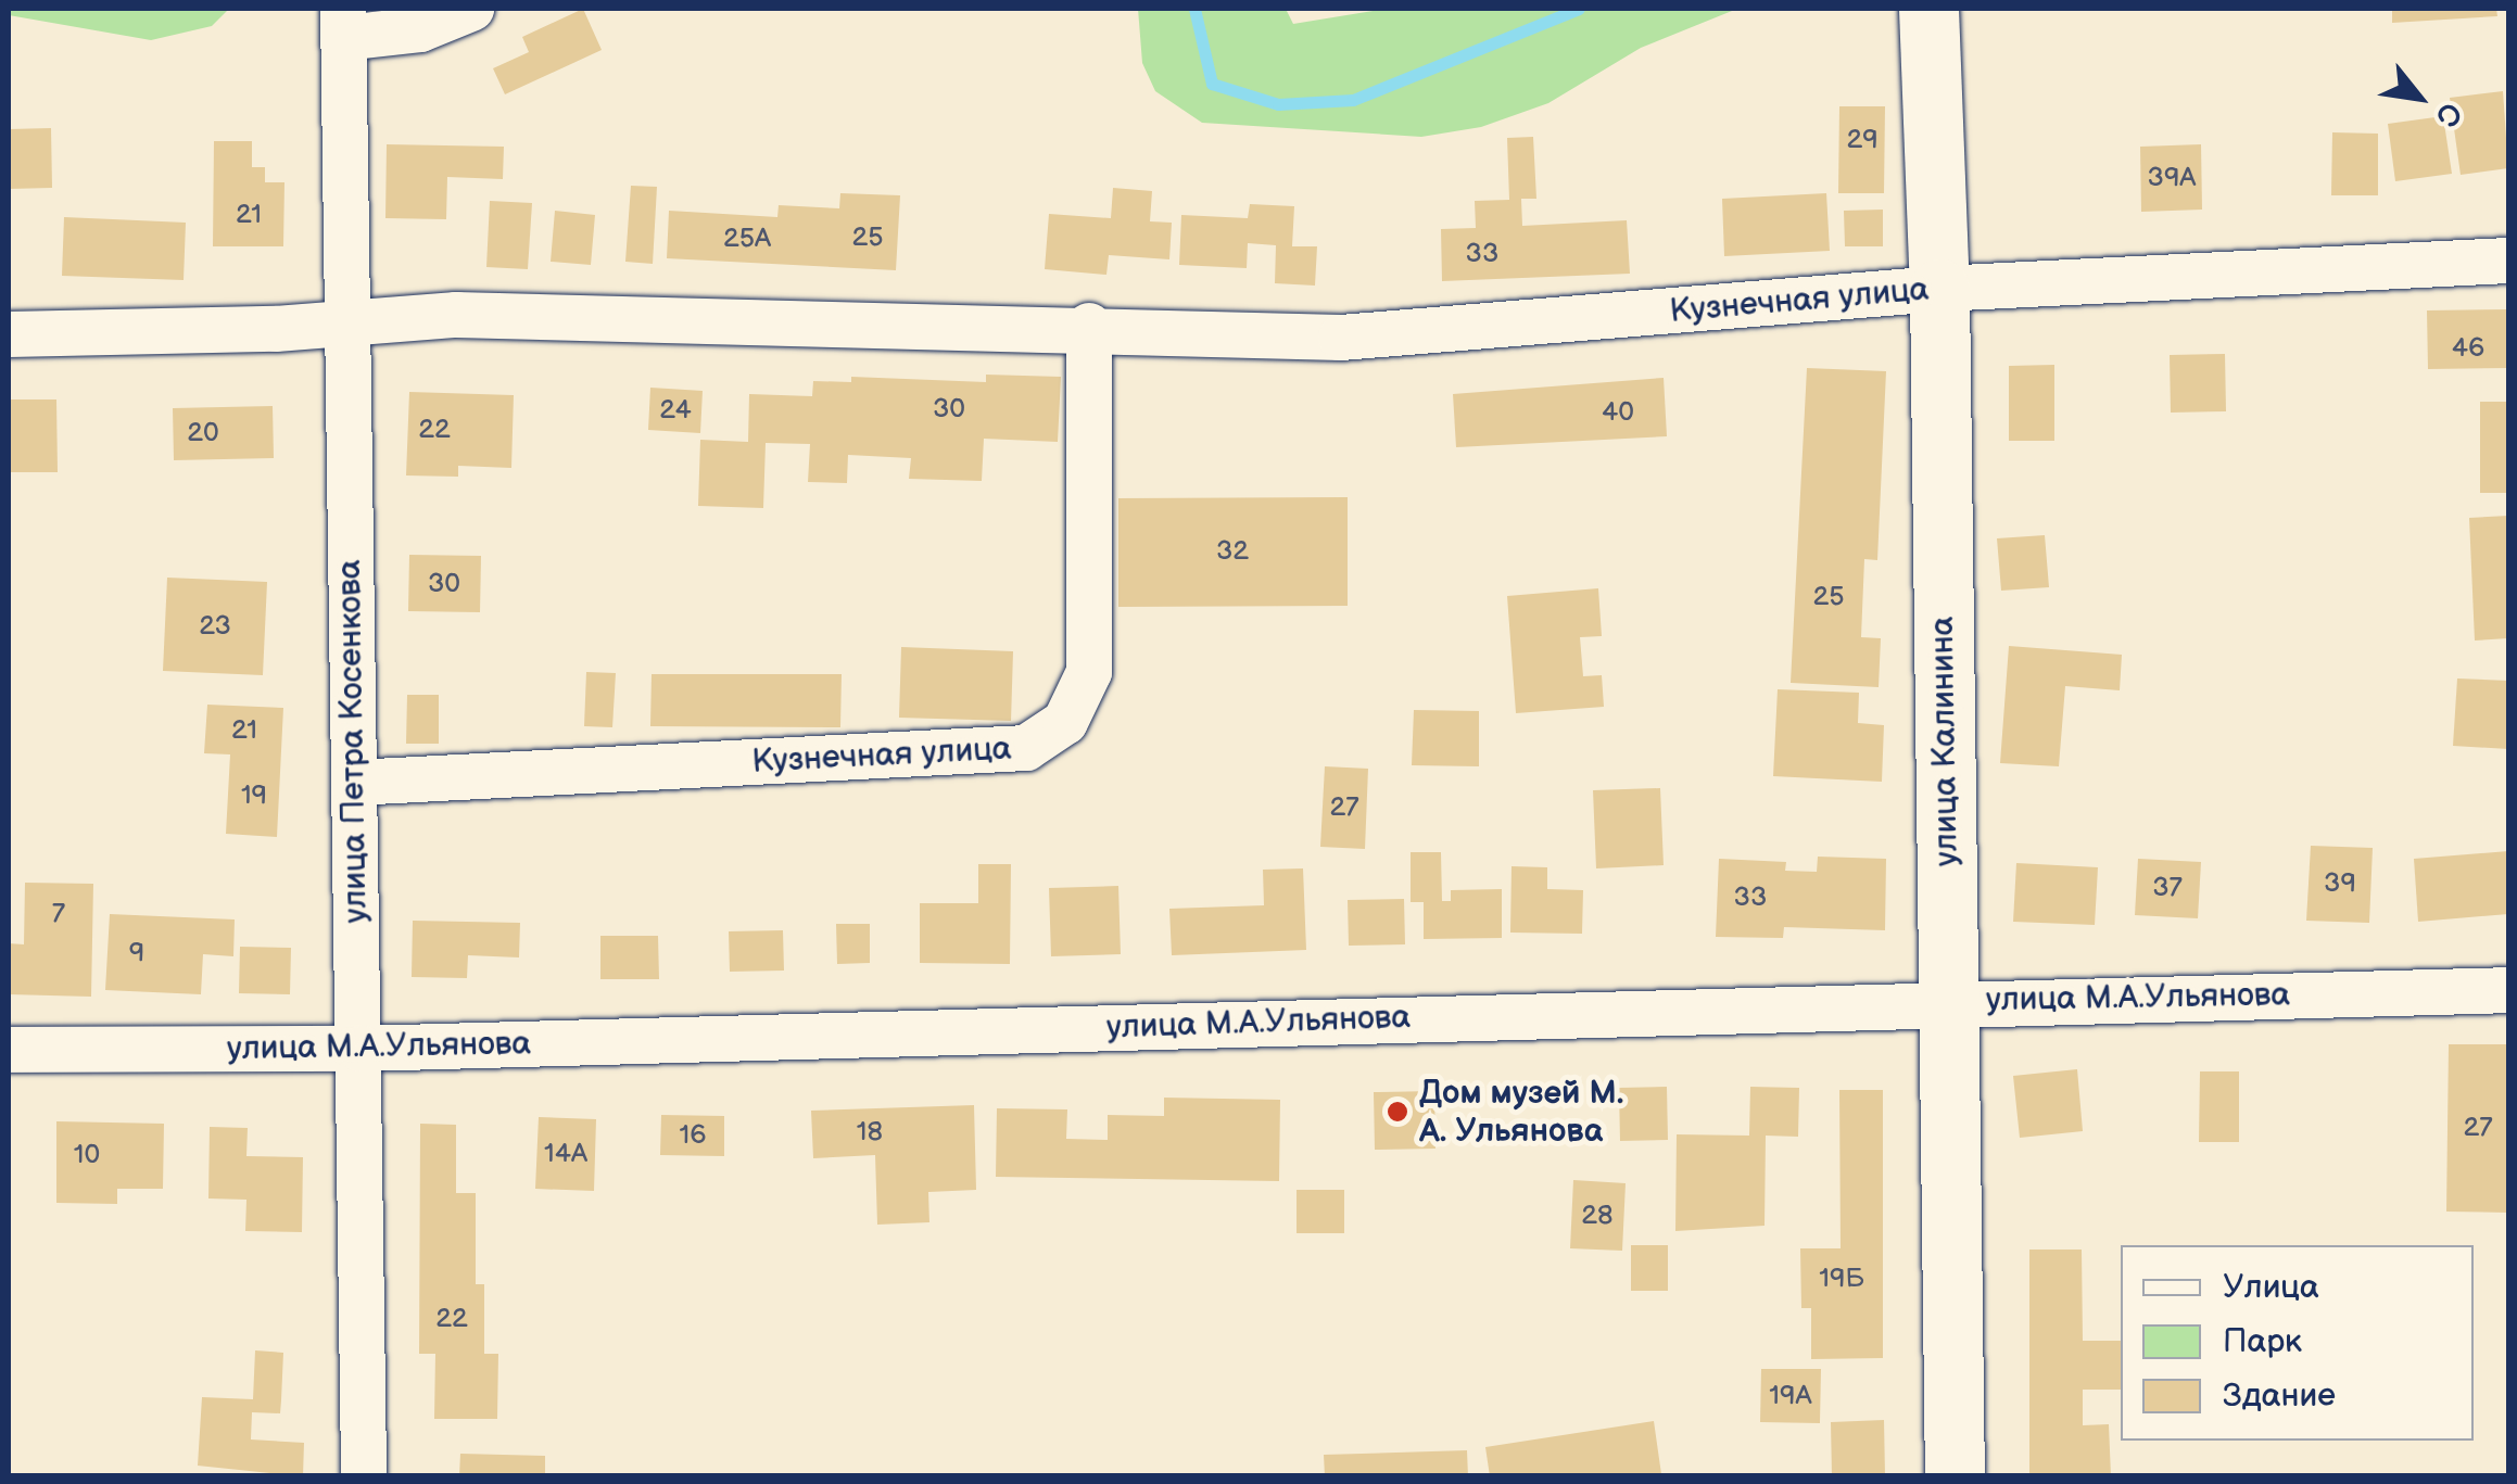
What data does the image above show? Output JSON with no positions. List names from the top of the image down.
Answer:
{
  "streets": {
    "street": [
      "Кузнечная улица",
      "улица Петра Косенкова",
      "улица Калинина",
      "улица М.А.Ульянова"
    ]
  },
  "crossings": [
    ["Кузнечная улица", "улица Петра Косенкова"],
    ["Кузнечная улица", "улица Калинина"],
    ["улица Петра Косенкова", "улица М.А.Ульянова"],
    ["улица Калинина", "улица М.А.Ульянова"]
  ],
  "places": ["Дом музей М. А. Ульянова"],
  "house_numbers": [
    "29",
    "39А",
    "21",
    "25",
    "25А",
    "33",
    "46",
    "30",
    "24",
    "40",
    "22",
    "20",
    "32",
    "30",
    "25",
    "23",
    "21",
    "19",
    "27",
    "39",
    "37",
    "33",
    "7",
    "9",
    "27",
    "18",
    "16",
    "14А",
    "10",
    "28",
    "19Б",
    "22",
    "19А"
  ],
  "legend": ["Улица", "Парк", "Здание"],
  "north": "bottom right"
}
